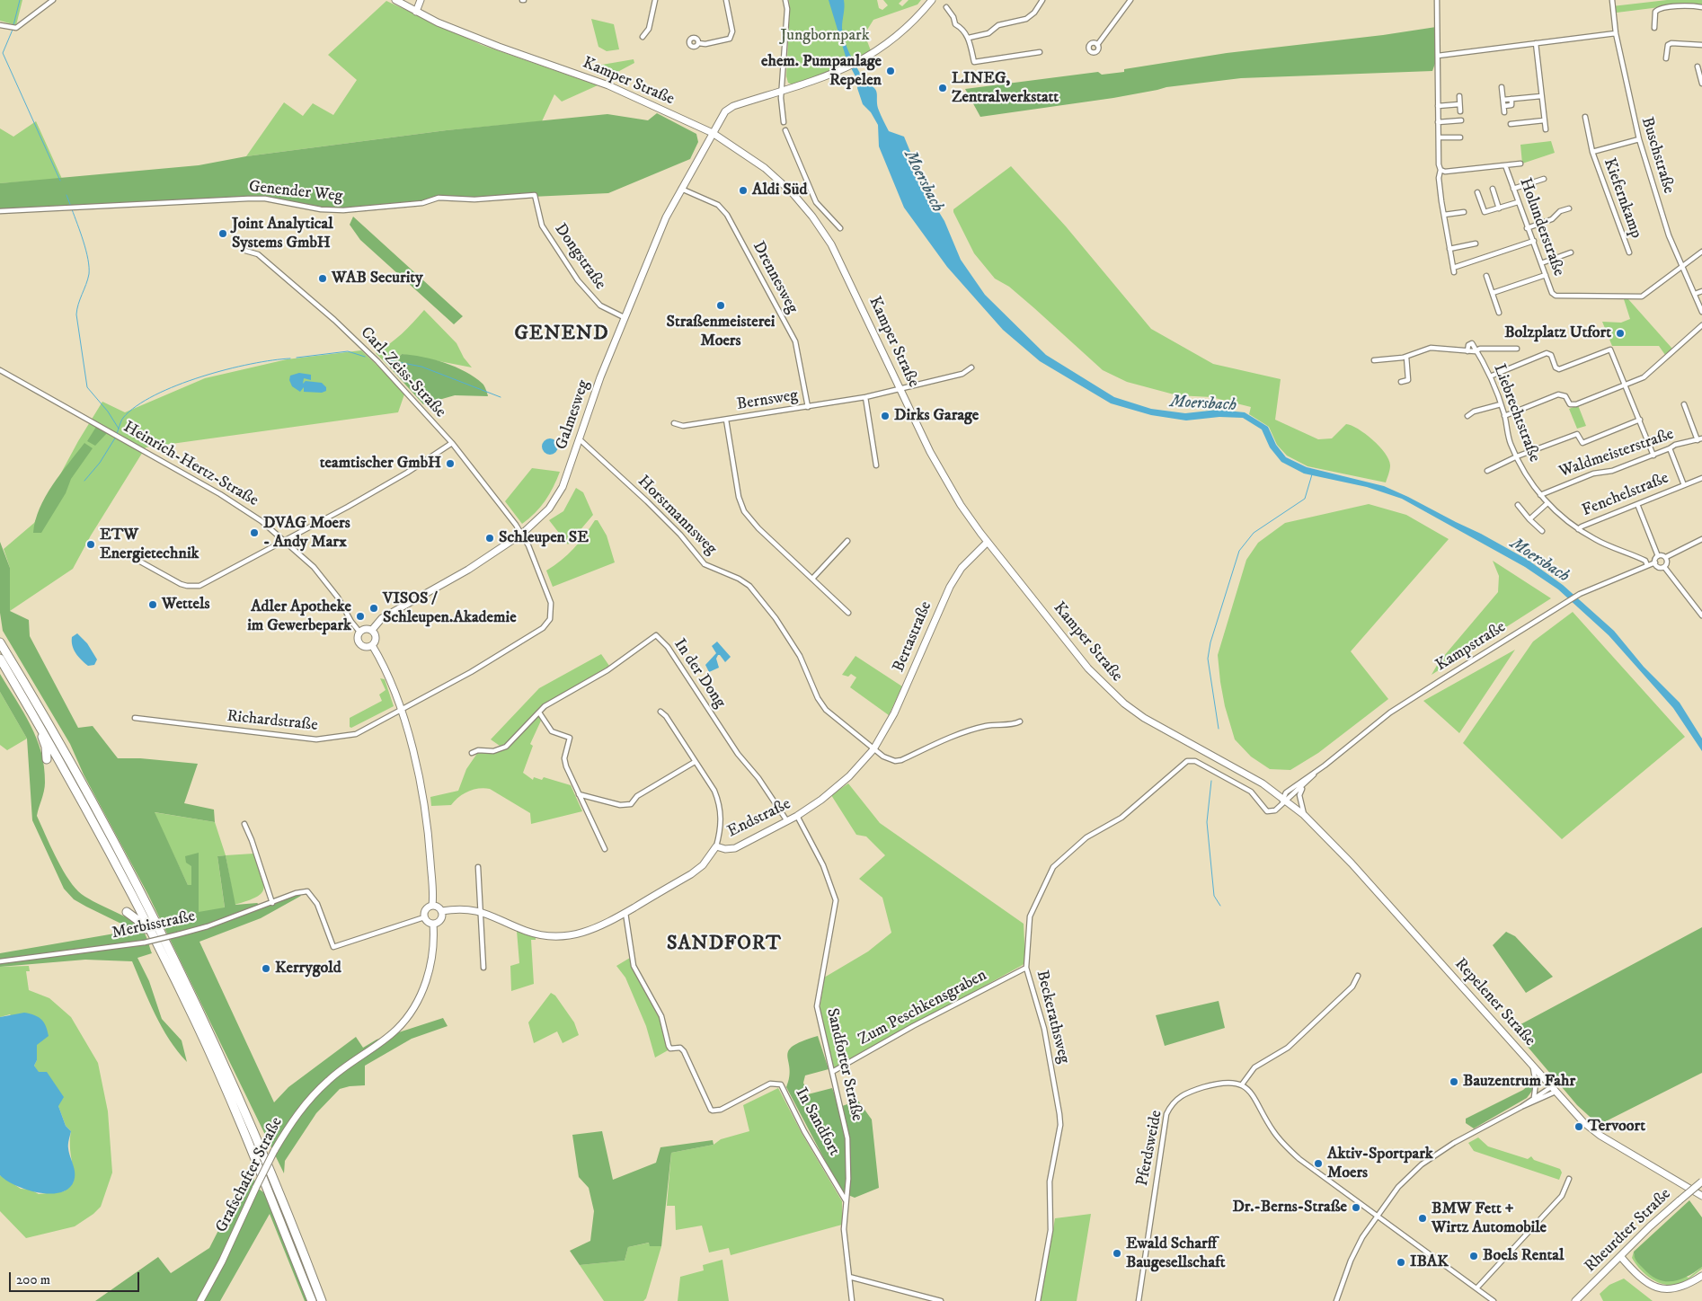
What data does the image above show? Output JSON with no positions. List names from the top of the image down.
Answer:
{
  "streets": {
    "street": [
      "Kamper Straße",
      "Buschstraße",
      "Genender Weg",
      "Kiefernkamp",
      "Holunderstraße",
      "Dongstraße",
      "Drennesweg",
      "Carl-Zeiss-Straße",
      "Bernsweg",
      "Liebrechtstraße",
      "Galmesweg",
      "Waldmeisterstraße",
      "Heinrich-Hertz-Straße",
      "Fenchelstraße",
      "Horstmannsweg",
      "Bertastraße",
      "Kampstraße",
      "In der Dong",
      "Richardstraße",
      "Endstraße",
      "Merbisstraße",
      "Repelener Straße",
      "Zum Peschkensgraben",
      "Beckerathsweg",
      "Sandforter Straße",
      "In Sandfort",
      "Pferdsweide",
      "Grafschafter Straße",
      "Rheurdter Straße"
    ]
  },
  "crossings": [
    ["Kamper Straße", "Bernsweg"],
    ["Kamper Straße", "Galmesweg"],
    ["Kamper Straße", "Bertastraße"],
    ["Kamper Straße", "Kampstraße"],
    ["Kamper Straße", "Repelener Straße"],
    ["Kamper Straße", "Beckerathsweg"],
    ["Buschstraße", "Kiefernkamp"],
    ["Buschstraße", "Holunderstraße"],
    ["Genender Weg", "Dongstraße"],
    ["Dongstraße", "Galmesweg"],
    ["Drennesweg", "Bernsweg"],
    ["Drennesweg", "Galmesweg"],
    ["Carl-Zeiss-Straße", "Galmesweg"],
    ["Carl-Zeiss-Straße", "Richardstraße"],
    ["Liebrechtstraße", "Waldmeisterstraße"],
    ["Liebrechtstraße", "Fenchelstraße"],
    ["Liebrechtstraße", "Kampstraße"],
    ["Galmesweg", "Heinrich-Hertz-Straße"],
    ["Galmesweg", "Horstmannsweg"],
    ["Galmesweg", "Richardstraße"],
    ["Waldmeisterstraße", "Fenchelstraße"],
    ["Horstmannsweg", "Bertastraße"],
    ["Horstmannsweg", "Endstraße"],
    ["Bertastraße", "Endstraße"],
    ["Kampstraße", "Repelener Straße"],
    ["Kampstraße", "Beckerathsweg"],
    ["In der Dong", "Endstraße"],
    ["Endstraße", "Merbisstraße"],
    ["Endstraße", "Sandforter Straße"],
    ["Endstraße", "In Sandfort"],
    ["Endstraße", "Grafschafter Straße"],
    ["Merbisstraße", "Grafschafter Straße"],
    ["Repelener Straße", "Beckerathsweg"],
    ["Zum Peschkensgraben", "Beckerathsweg"],
    ["Zum Peschkensgraben", "Sandforter Straße"],
    ["Sandforter Straße", "In Sandfort"]
  ],
  "districts": ["GENEND", "SANDFORT"],
  "water": ["Moersbach"],
  "parks": ["Jungbornpark"],
  "places": [
    "ehem. Pumpanlage Repelen",
    "LINEG, Zentralwerkstatt",
    "Aldi Süd",
    "Joint Analytical Systems GmbH",
    "WAB Security",
    "Straßenmeisterei Moers",
    "Bolzplatz Utfort",
    "Dirks Garage",
    "teamtischer GmbH",
    "DVAG Moers - Andy Marx",
    "Schleupen SE",
    "ETW Energietechnik",
    "Wettels",
    "VISOS / Schleupen.Akademie",
    "Adler Apotheke im Gewerbepark",
    "Kerrygold",
    "Bauzentrum Fahr",
    "Tervoort",
    "Aktiv-Sportpark Moers",
    "Dr.-Berns-Straße",
    "BMW Fett + Wirtz Automobile",
    "Ewald Scharff Baugesellschaft",
    "Boels Rental",
    "IBAK"
  ],
  "scale_bar": "200 m"
}
